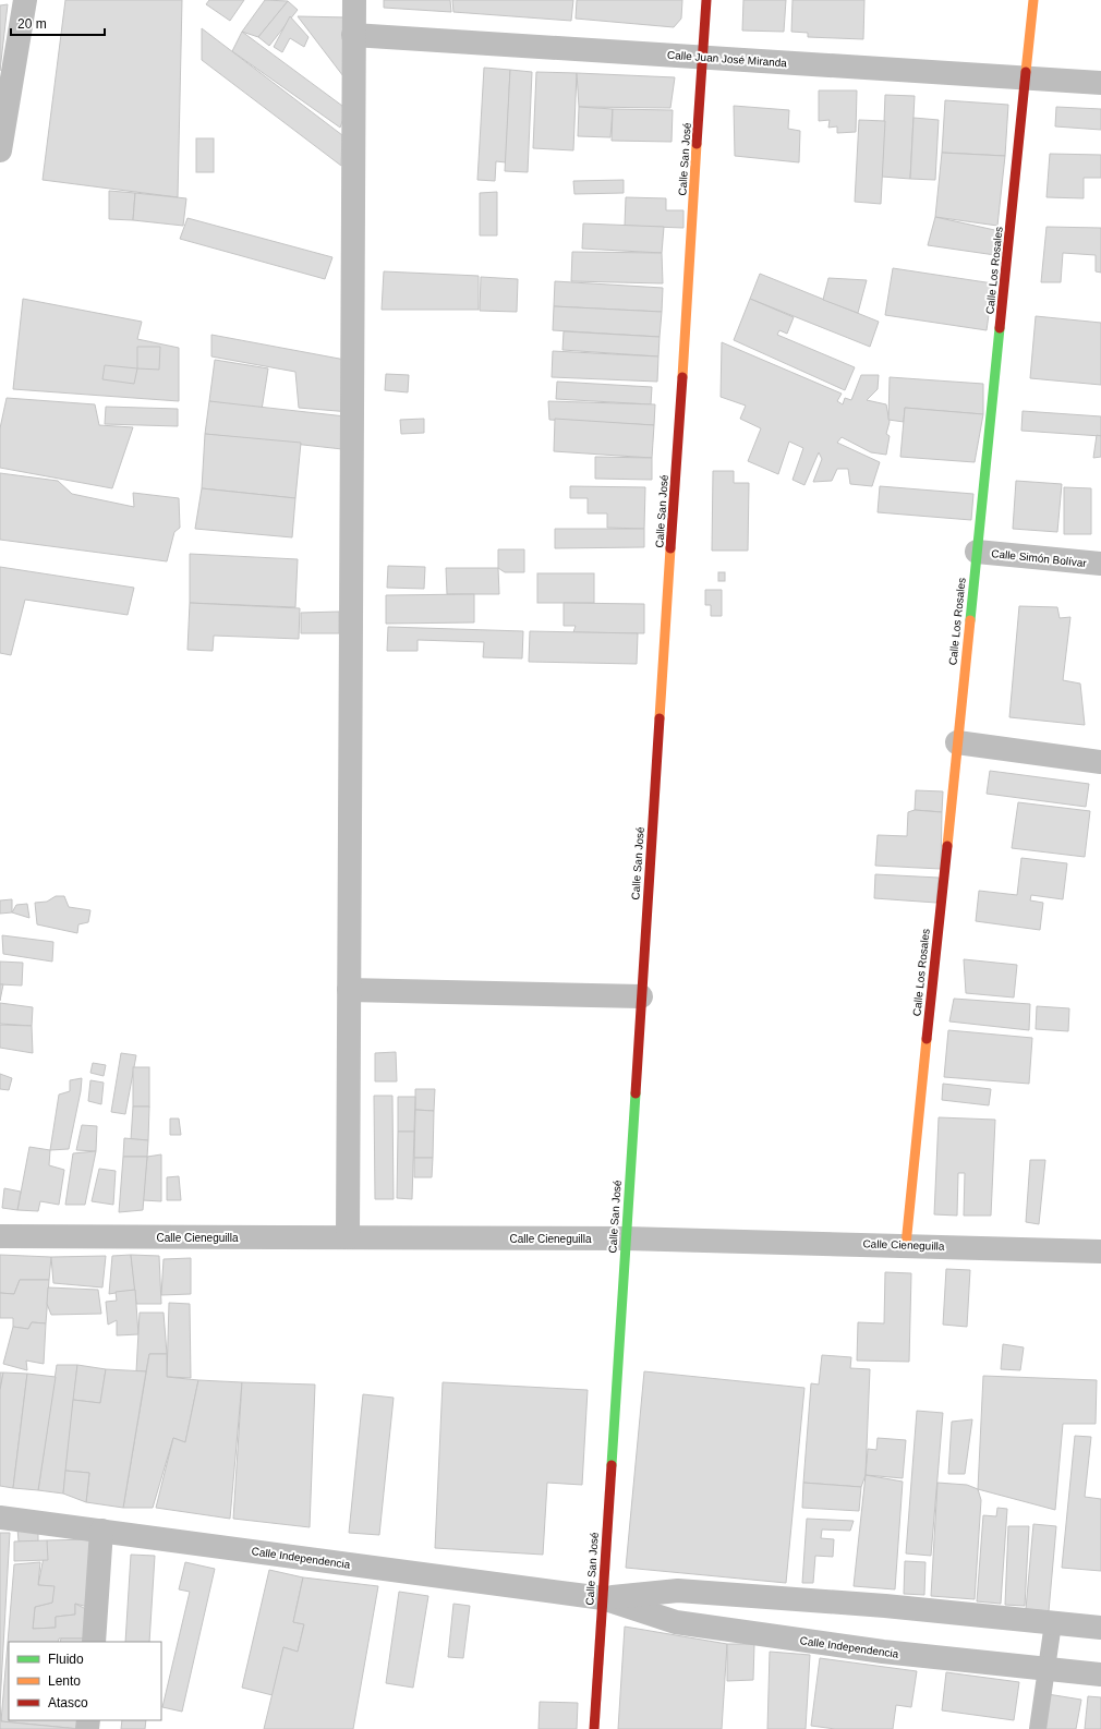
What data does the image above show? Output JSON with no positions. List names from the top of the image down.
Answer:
{
  "streets": {
    "street": [
      "Calle Juan José Miranda",
      "Calle San José",
      "Calle Los Rosales",
      "Calle Simón Bolívar",
      "Calle Cieneguilla",
      "Calle Independencia"
    ]
  },
  "crossings": [
    ["Calle Juan José Miranda", "Calle San José"],
    ["Calle Juan José Miranda", "Calle Los Rosales"],
    ["Calle San José", "Calle Cieneguilla"],
    ["Calle San José", "Calle Independencia"],
    ["Calle Los Rosales", "Calle Simón Bolívar"],
    ["Calle Los Rosales", "Calle Cieneguilla"]
  ],
  "legend": ["Fluido", "Lento", "Atasco"],
  "scale_bar": "20 m"
}
